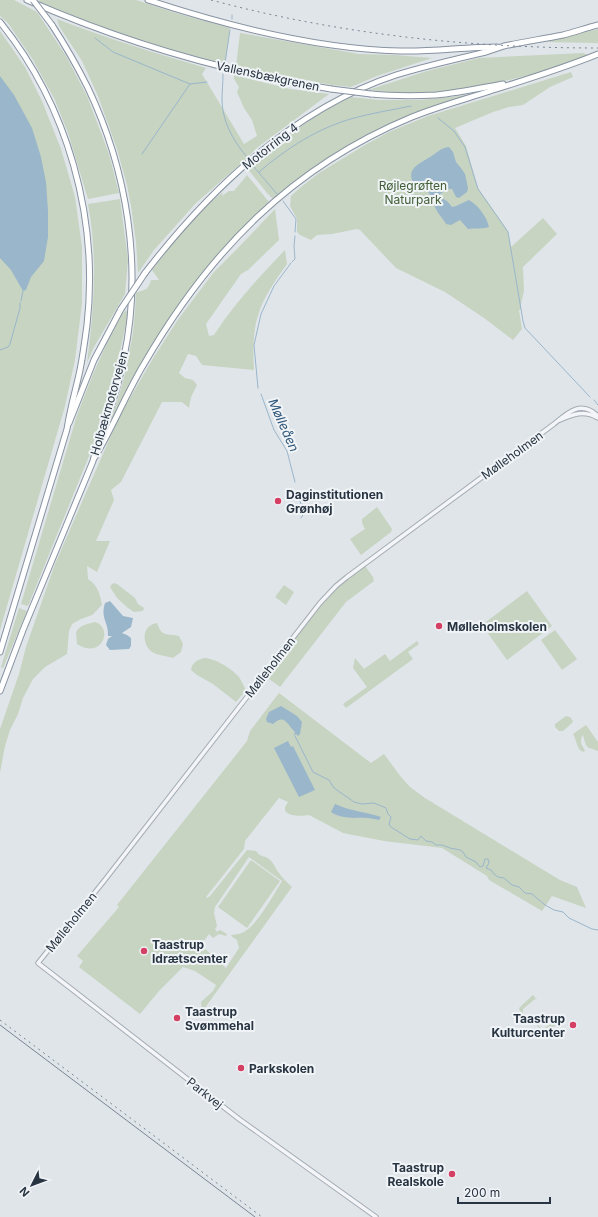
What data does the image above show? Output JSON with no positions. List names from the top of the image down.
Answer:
{
  "streets": {
    "highway": ["Vallensbækgrenen", "Motorring 4", "Holbækmotorvejen"],
    "street": ["Mølleholmen", "Parkvej"]
  },
  "crossings": [
    ["Mølleholmen", "Parkvej"]
  ],
  "water": ["Mølleåen"],
  "parks": ["Røjlegrøften Naturpark"],
  "places": [
    "Daginstitutionen Grønhøj",
    "Mølleholmskolen",
    "Taastrup Idrætscenter",
    "Taastrup Svømmehal",
    "Taastrup Kulturcenter",
    "Parkskolen",
    "Taastrup Realskole"
  ],
  "scale_bar": "200 m",
  "north": "bottom left"
}
